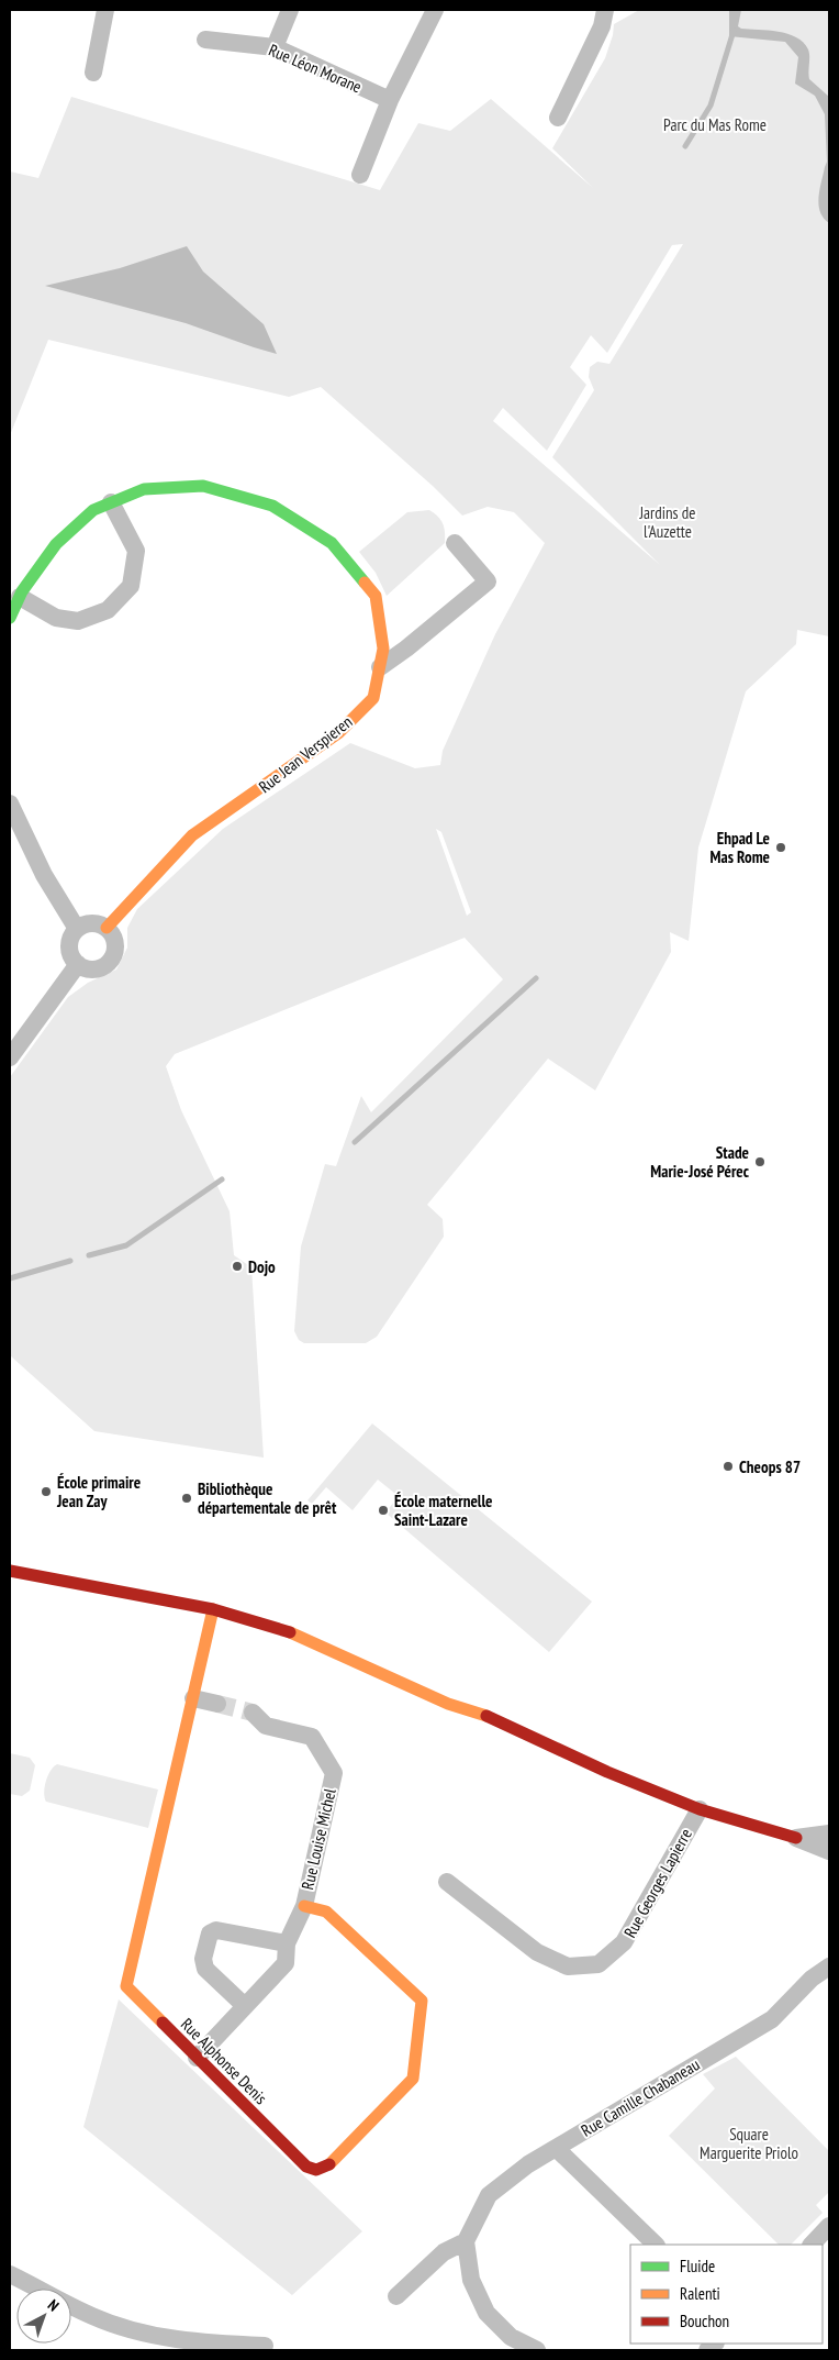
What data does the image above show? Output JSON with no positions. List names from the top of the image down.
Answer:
{
  "streets": {
    "street": [
      "Rue Léon Morane",
      "Rue Jean Verspieren",
      "Rue Louise Michel",
      "Rue Georges Lapierre",
      "Rue Alphonse Denis",
      "Rue Camille Chabaneau"
    ]
  },
  "crossings": [
    ["Rue Louise Michel", "Rue Alphonse Denis"]
  ],
  "parks": ["Parc du Mas Rome", "Jardins de l'Auzette", "Square Marguerite Priolo"],
  "places": [
    "Ehpad Le Mas Rome",
    "Stade Marie-José Pérec",
    "Dojo",
    "Cheops 87",
    "École primaire Jean Zay",
    "Bibliothèque départementale de prêt",
    "École maternelle Saint-Lazare"
  ],
  "legend": ["Fluide", "Ralenti", "Bouchon"],
  "north": "top right"
}
